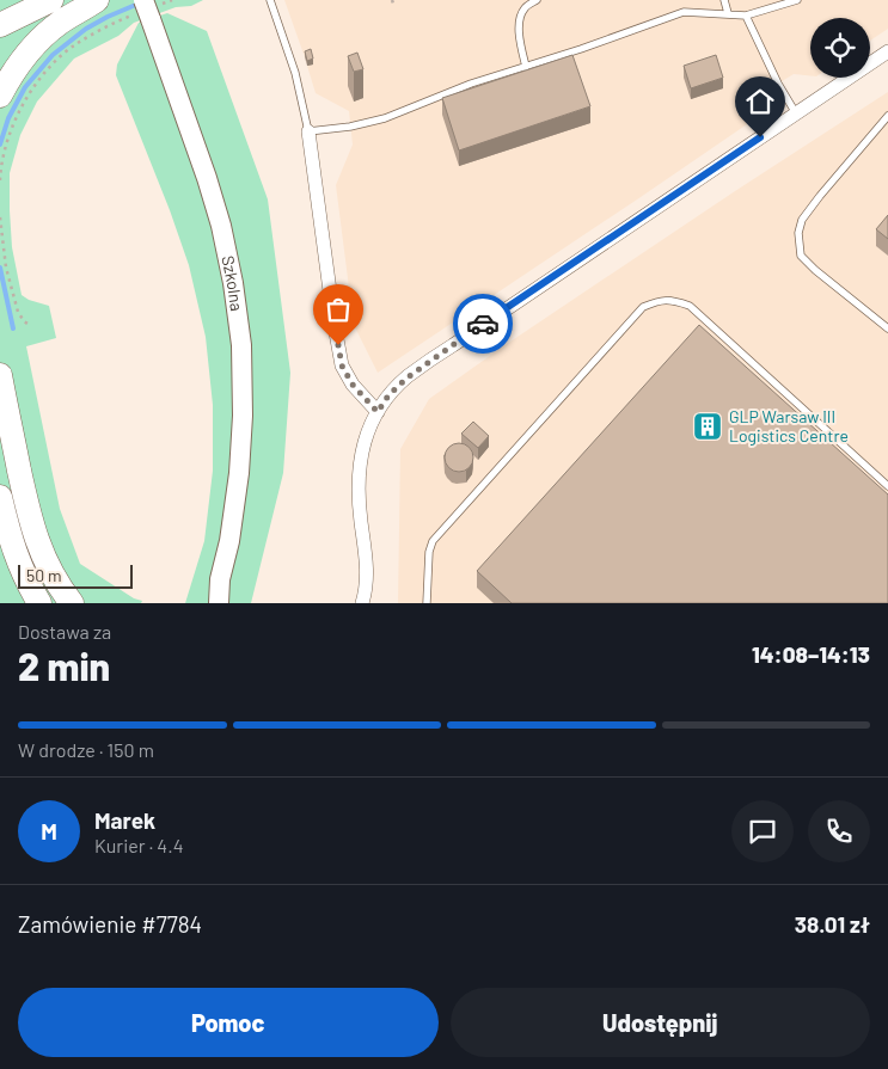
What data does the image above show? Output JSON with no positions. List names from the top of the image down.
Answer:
{
  "streets": {
    "street": ["Szkolna"]
  },
  "places": {
    "building": ["GLP Warsaw III Logistics Centre"]
  },
  "scale_bar": "50 m",
  "page": {
    "scale": "50 m",
    "heading": ["2 min", "Dostawa za", "14:08–14:13"],
    "panel": [
      "Marek",
      "Kurier · 4.4",
      "Zamówienie #7784",
      "38.01 zł"
    ],
    "bar": "W drodze · 150 m",
    "round": "M",
    "buttons": ["Pomoc", "Udostępnij"]
  }
}
